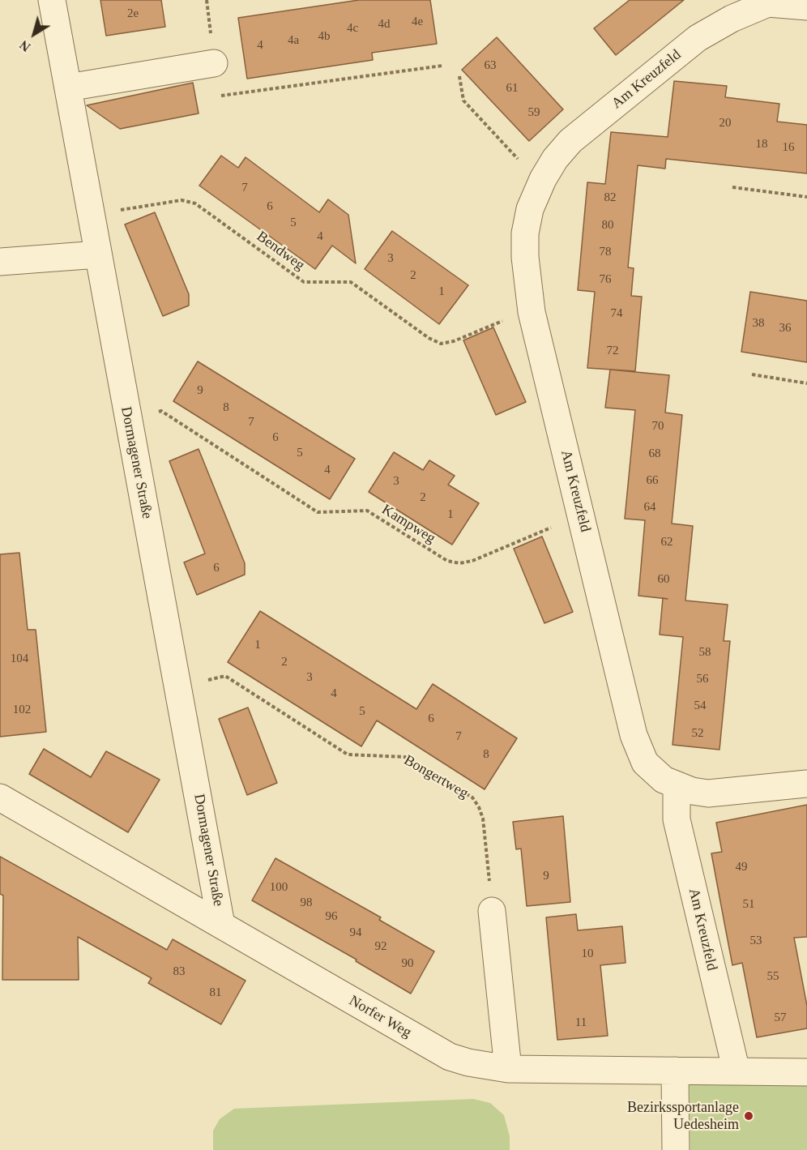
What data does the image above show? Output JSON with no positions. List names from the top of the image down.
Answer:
{
  "streets": {
    "street": ["Am Kreuzfeld", "Dormagener Straße", "Norfer Weg"],
    "path": ["Bendweg", "Kampweg", "Bongertweg"]
  },
  "crossings": [
    ["Am Kreuzfeld", "Bendweg"],
    ["Am Kreuzfeld", "Kampweg"],
    ["Am Kreuzfeld", "Norfer Weg"],
    ["Bendweg", "Dormagener Straße"],
    ["Dormagener Straße", "Kampweg"],
    ["Dormagener Straße", "Bongertweg"],
    ["Dormagener Straße", "Norfer Weg"]
  ],
  "places": ["Bezirkssportanlage Uedesheim"],
  "house_numbers": [
    "2e",
    "4e",
    "4d",
    "4c",
    "4b",
    "4a",
    "4",
    "63",
    "61",
    "59",
    "20",
    "18",
    "16",
    "7",
    "82",
    "6",
    "5",
    "80",
    "4",
    "78",
    "3",
    "2",
    "76",
    "1",
    "74",
    "38",
    "36",
    "72",
    "9",
    "8",
    "7",
    "70",
    "6",
    "5",
    "68",
    "4",
    "66",
    "3",
    "2",
    "64",
    "1",
    "62",
    "6",
    "60",
    "1",
    "58",
    "104",
    "2",
    "3",
    "56",
    "4",
    "54",
    "102",
    "5",
    "6",
    "52",
    "7",
    "8",
    "49",
    "9",
    "100",
    "98",
    "51",
    "96",
    "94",
    "53",
    "92",
    "10",
    "90",
    "83",
    "55",
    "81",
    "57",
    "11"
  ],
  "north": "bottom left"
}
